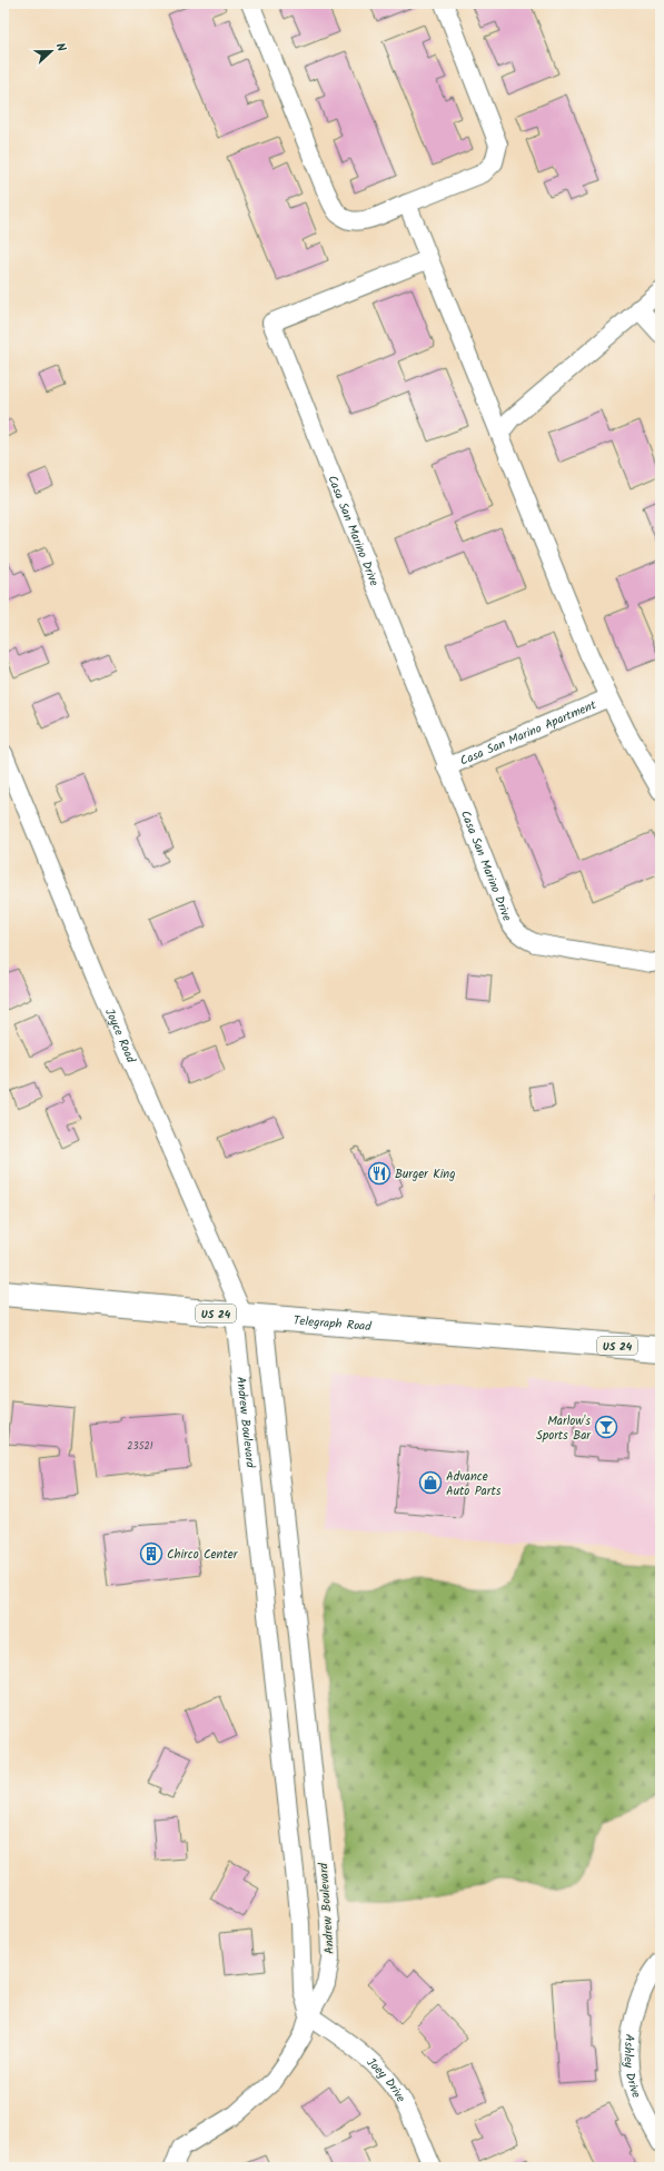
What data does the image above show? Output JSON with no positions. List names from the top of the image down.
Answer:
{
  "streets": {
    "main road": ["US 24", "Telegraph Road"],
    "street": [
      "Casa San Marino Drive",
      "Casa San Marino Apartment",
      "Joyce Road",
      "Andrew Boulevard",
      "Ashley Drive",
      "Joey Drive"
    ]
  },
  "crossings": [
    ["Casa San Marino Drive", "Casa San Marino Apartment"],
    ["Joyce Road", "Telegraph Road"],
    ["Joyce Road", "Andrew Boulevard"],
    ["Telegraph Road", "Andrew Boulevard"],
    ["Andrew Boulevard", "Joey Drive"]
  ],
  "places": {
    "restaurant": ["Burger King"],
    "bar": ["Marlow's Sports Bar"],
    "shop": ["Advance Auto Parts"],
    "building": ["Chirco Center"]
  },
  "house_numbers": ["23521"],
  "north": "right"
}
